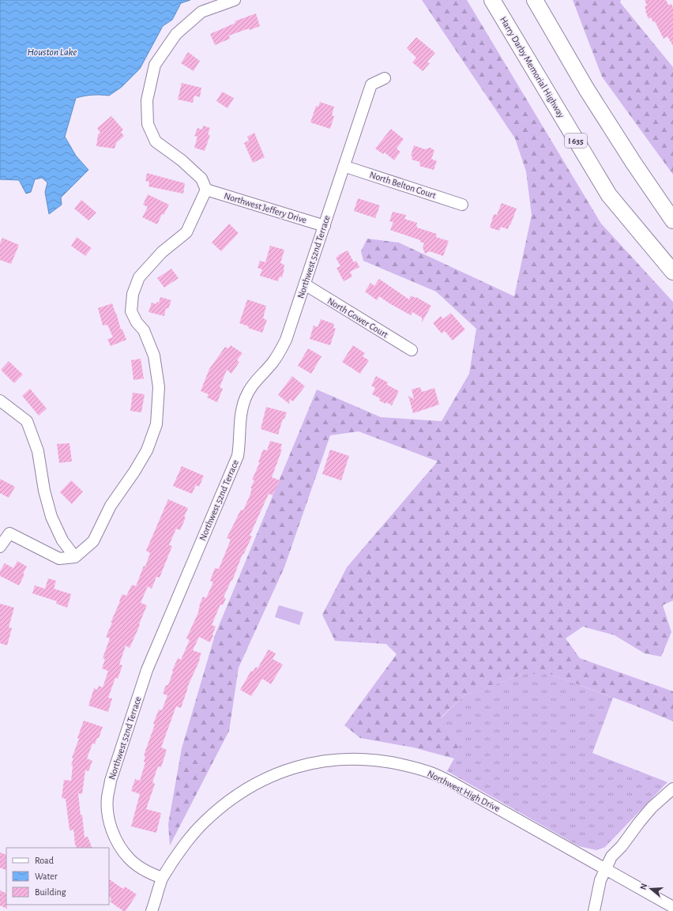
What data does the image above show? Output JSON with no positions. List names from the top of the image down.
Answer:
{
  "streets": {
    "highway": ["Harry Darby Memorial Highway", "I 635"],
    "street": [
      "North Belton Court",
      "Northwest Jeffery Drive",
      "Northwest 52nd Terrace",
      "North Gower Court",
      "Northwest High Drive"
    ]
  },
  "crossings": [
    ["North Belton Court", "Northwest 52nd Terrace"],
    ["Northwest Jeffery Drive", "Northwest 52nd Terrace"],
    ["Northwest 52nd Terrace", "North Gower Court"],
    ["Northwest 52nd Terrace", "Northwest High Drive"]
  ],
  "water": ["Houston Lake"],
  "legend": ["Road", "Water", "Building"],
  "north": "left"
}
